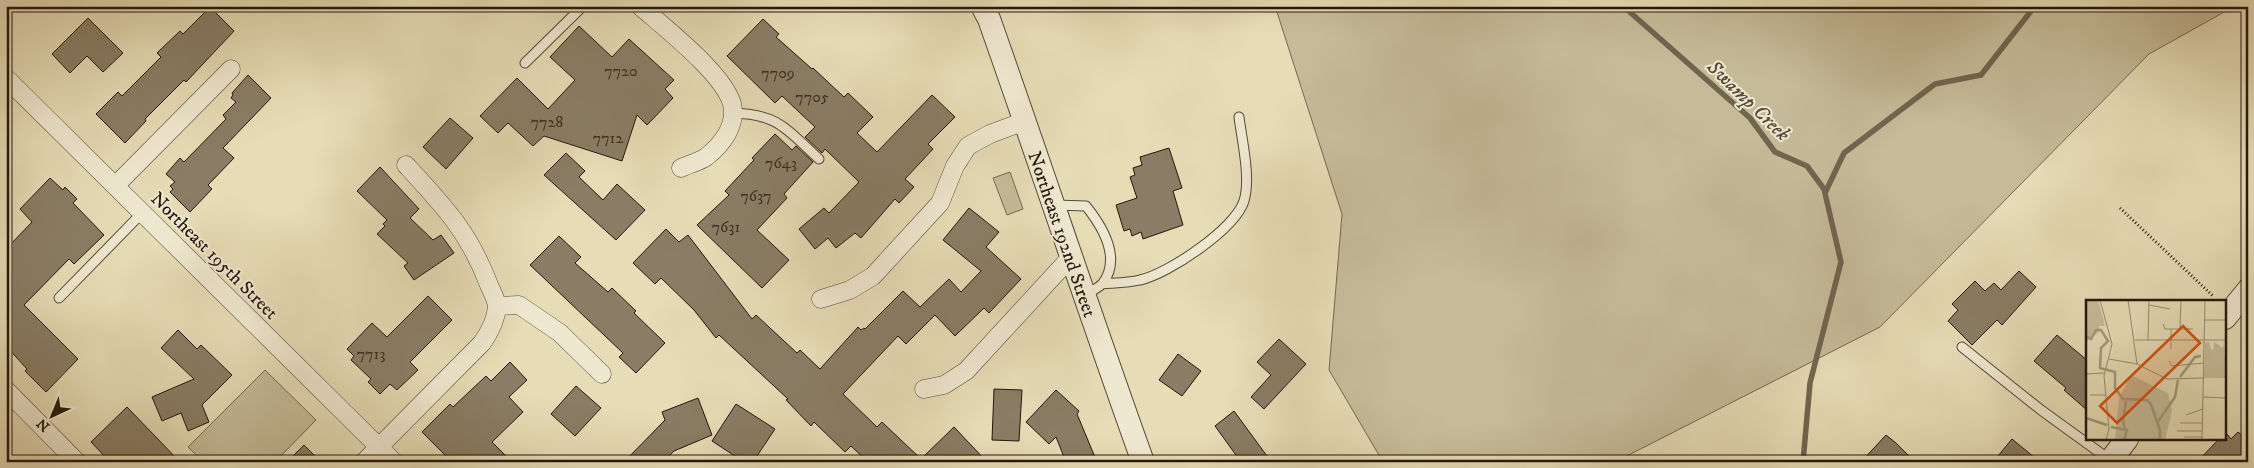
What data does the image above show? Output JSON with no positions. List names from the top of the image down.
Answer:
{
  "streets": {
    "street": ["Northeast 192nd Street", "Northeast 195th Street"]
  },
  "water": ["Swamp Creek"],
  "house_numbers": [
    "7720",
    "7709",
    "7705",
    "7728",
    "7712",
    "7643",
    "7637",
    "7631",
    "7713"
  ],
  "north": "bottom left"
}
